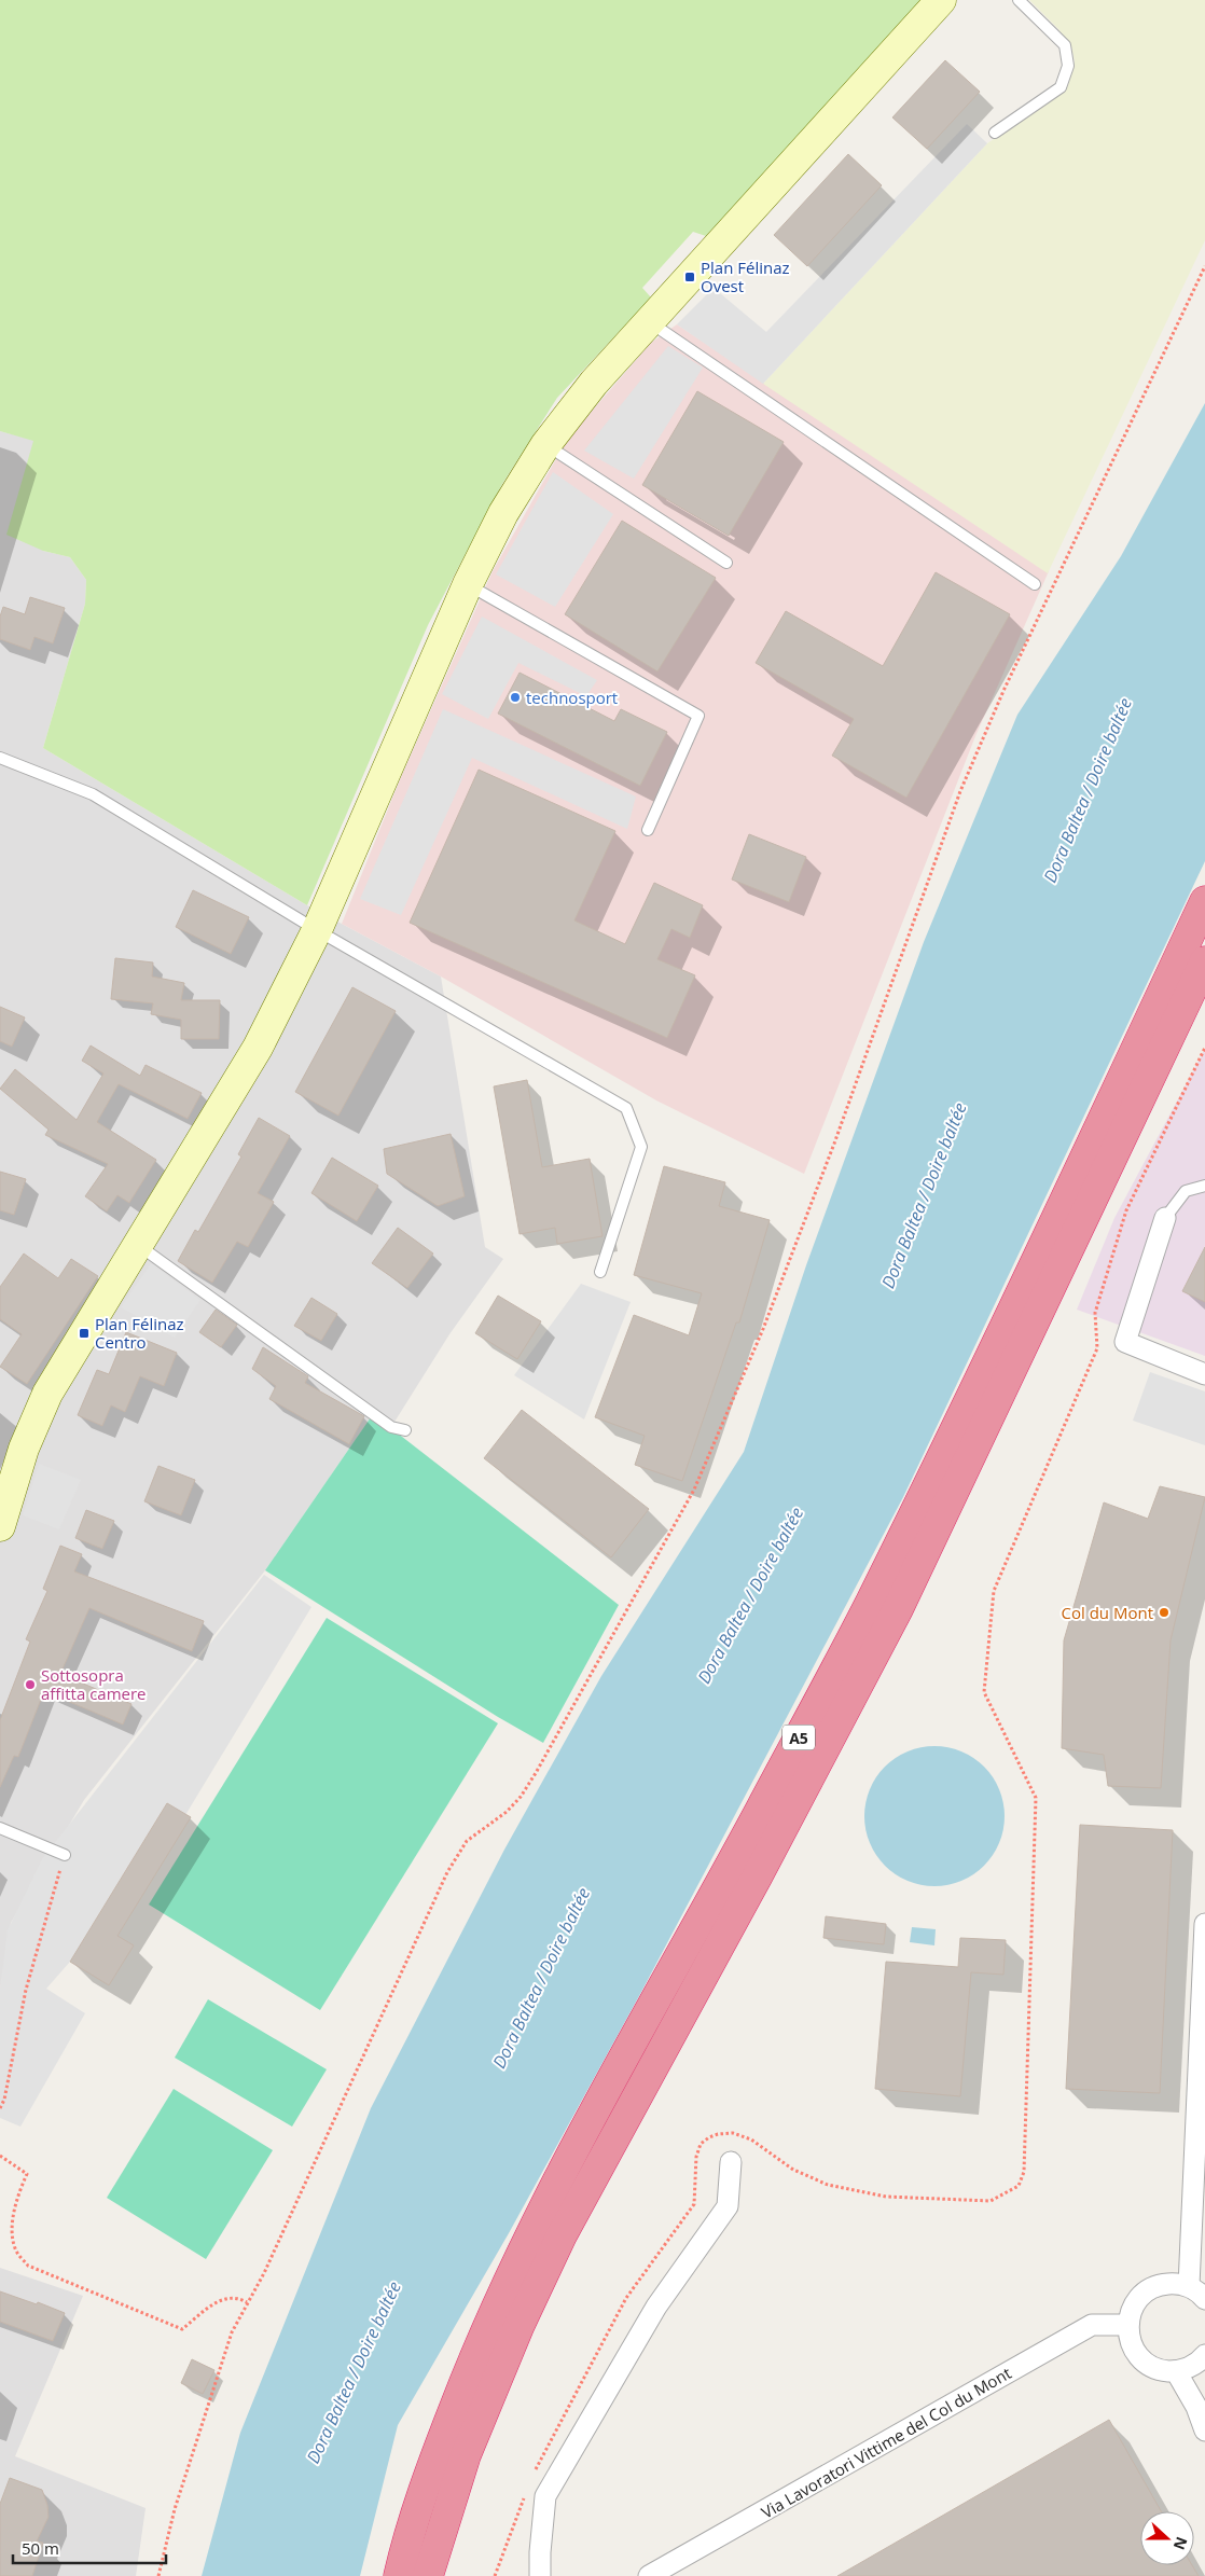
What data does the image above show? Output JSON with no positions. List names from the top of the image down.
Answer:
{
  "streets": {
    "highway": ["A5"],
    "street": ["Via Lavoratori Vittime del Col du Mont"]
  },
  "water": ["Dora Baltea / Doire baltée"],
  "places": {
    "transit": ["Plan Félinaz Ovest", "Plan Félinaz Centro"],
    "other": ["technosport", "Col du Mont", "Sottosopra affitta camere"]
  },
  "scale_bar": "50 m",
  "north": "right"
}
